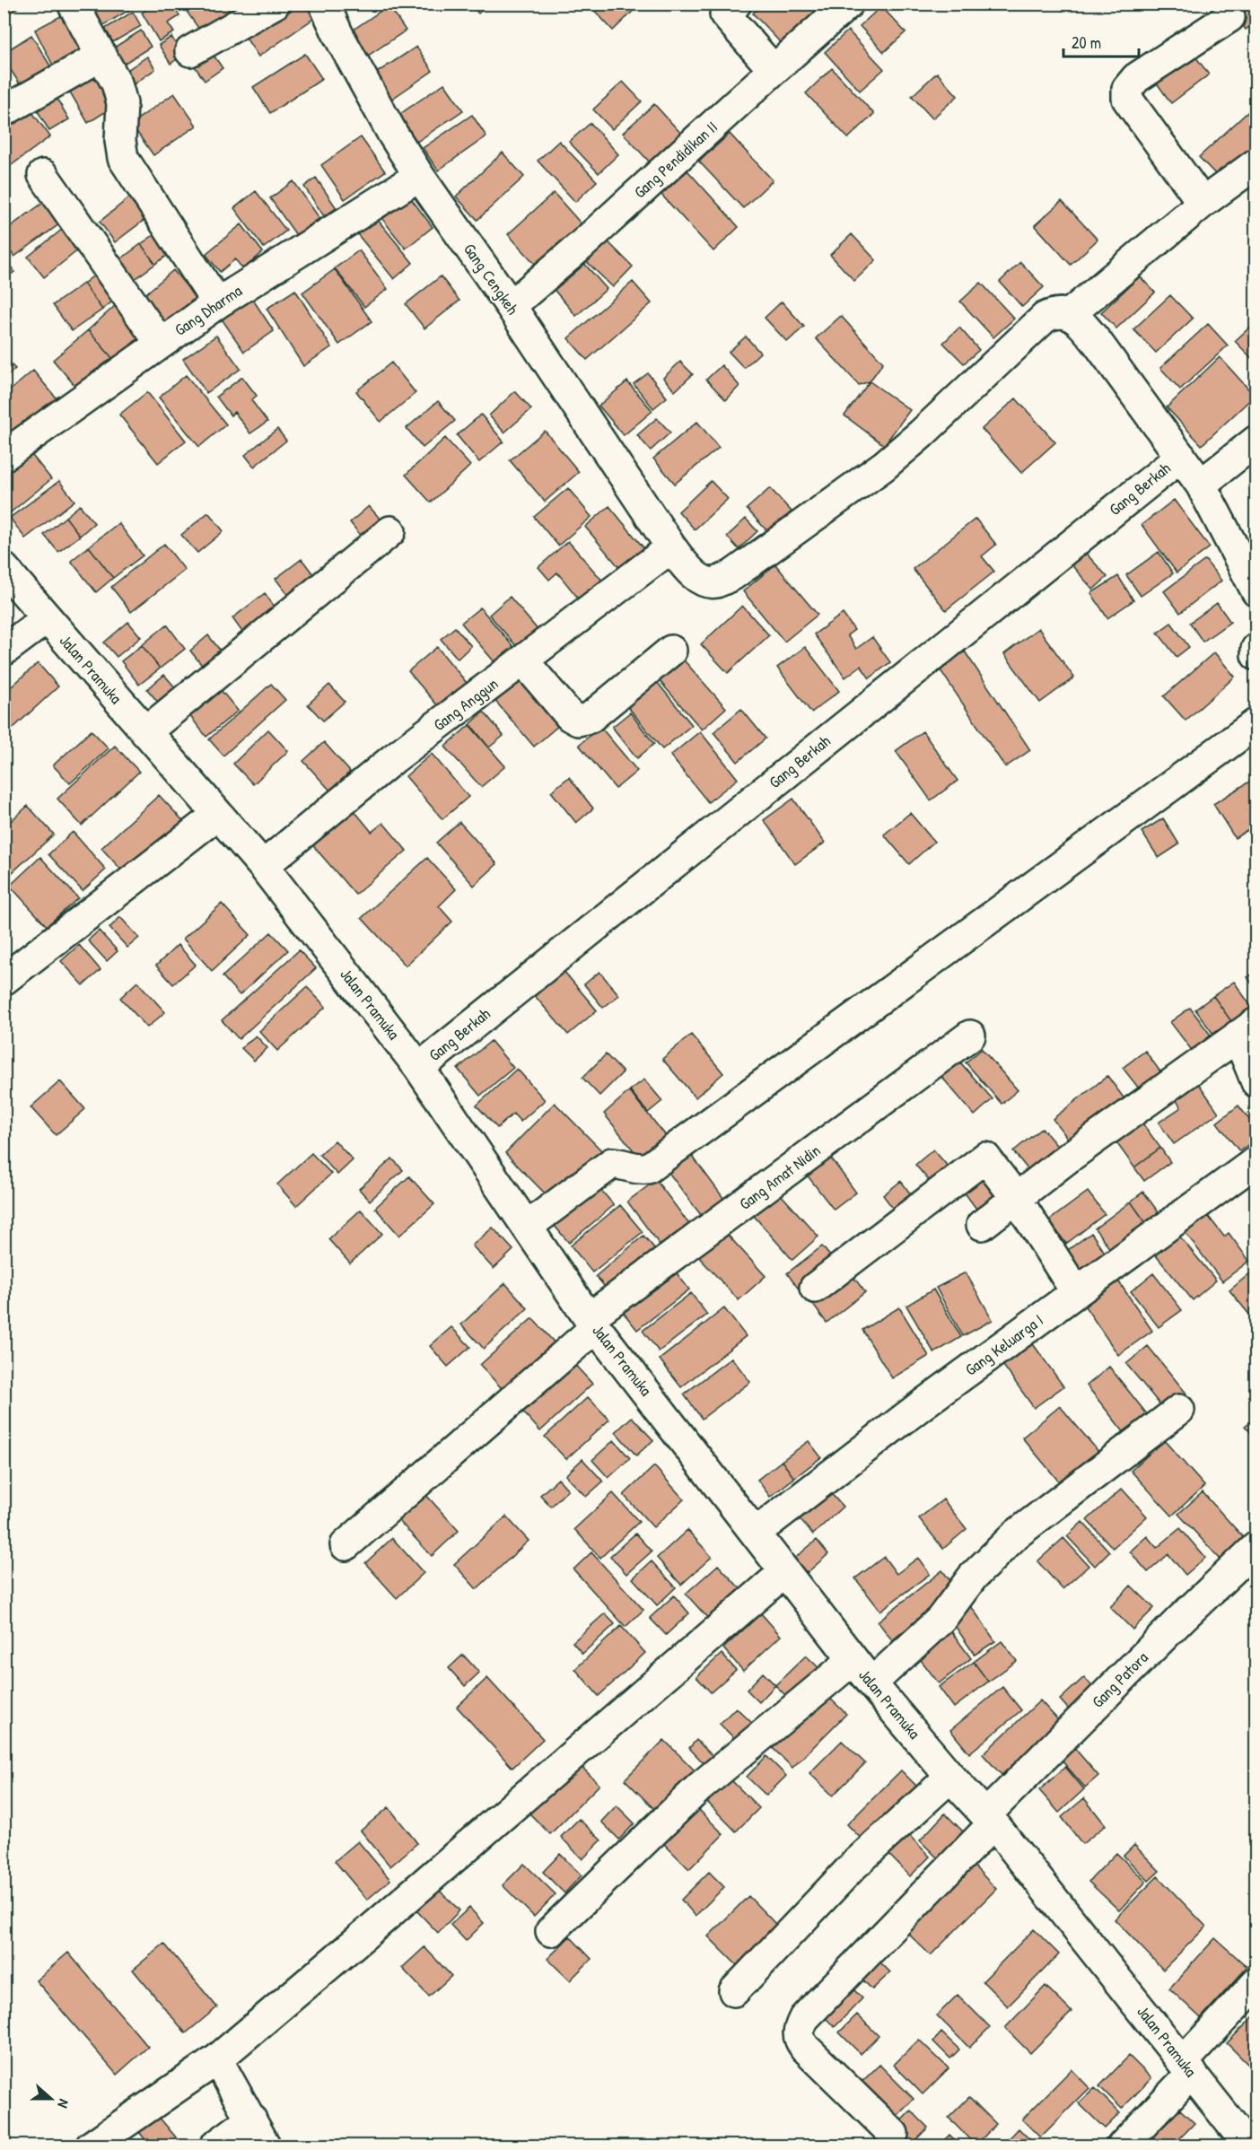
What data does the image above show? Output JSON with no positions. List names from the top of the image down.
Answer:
{
  "streets": {
    "street": [
      "Gang Pendidikan II",
      "Gang Cengkeh",
      "Gang Dharma",
      "Gang Berkah",
      "Jalan Pramuka",
      "Gang Anggun",
      "Gang Amat Nidin",
      "Gang Keluarga I",
      "Gang Patora"
    ]
  },
  "crossings": [
    ["Gang Pendidikan II", "Gang Cengkeh"],
    ["Gang Cengkeh", "Gang Dharma"],
    ["Gang Cengkeh", "Gang Anggun"],
    ["Gang Berkah", "Jalan Pramuka"],
    ["Jalan Pramuka", "Gang Anggun"],
    ["Jalan Pramuka", "Gang Amat Nidin"],
    ["Jalan Pramuka", "Gang Keluarga I"],
    ["Jalan Pramuka", "Gang Patora"]
  ],
  "scale_bar": "20 m",
  "north": "right"
}
